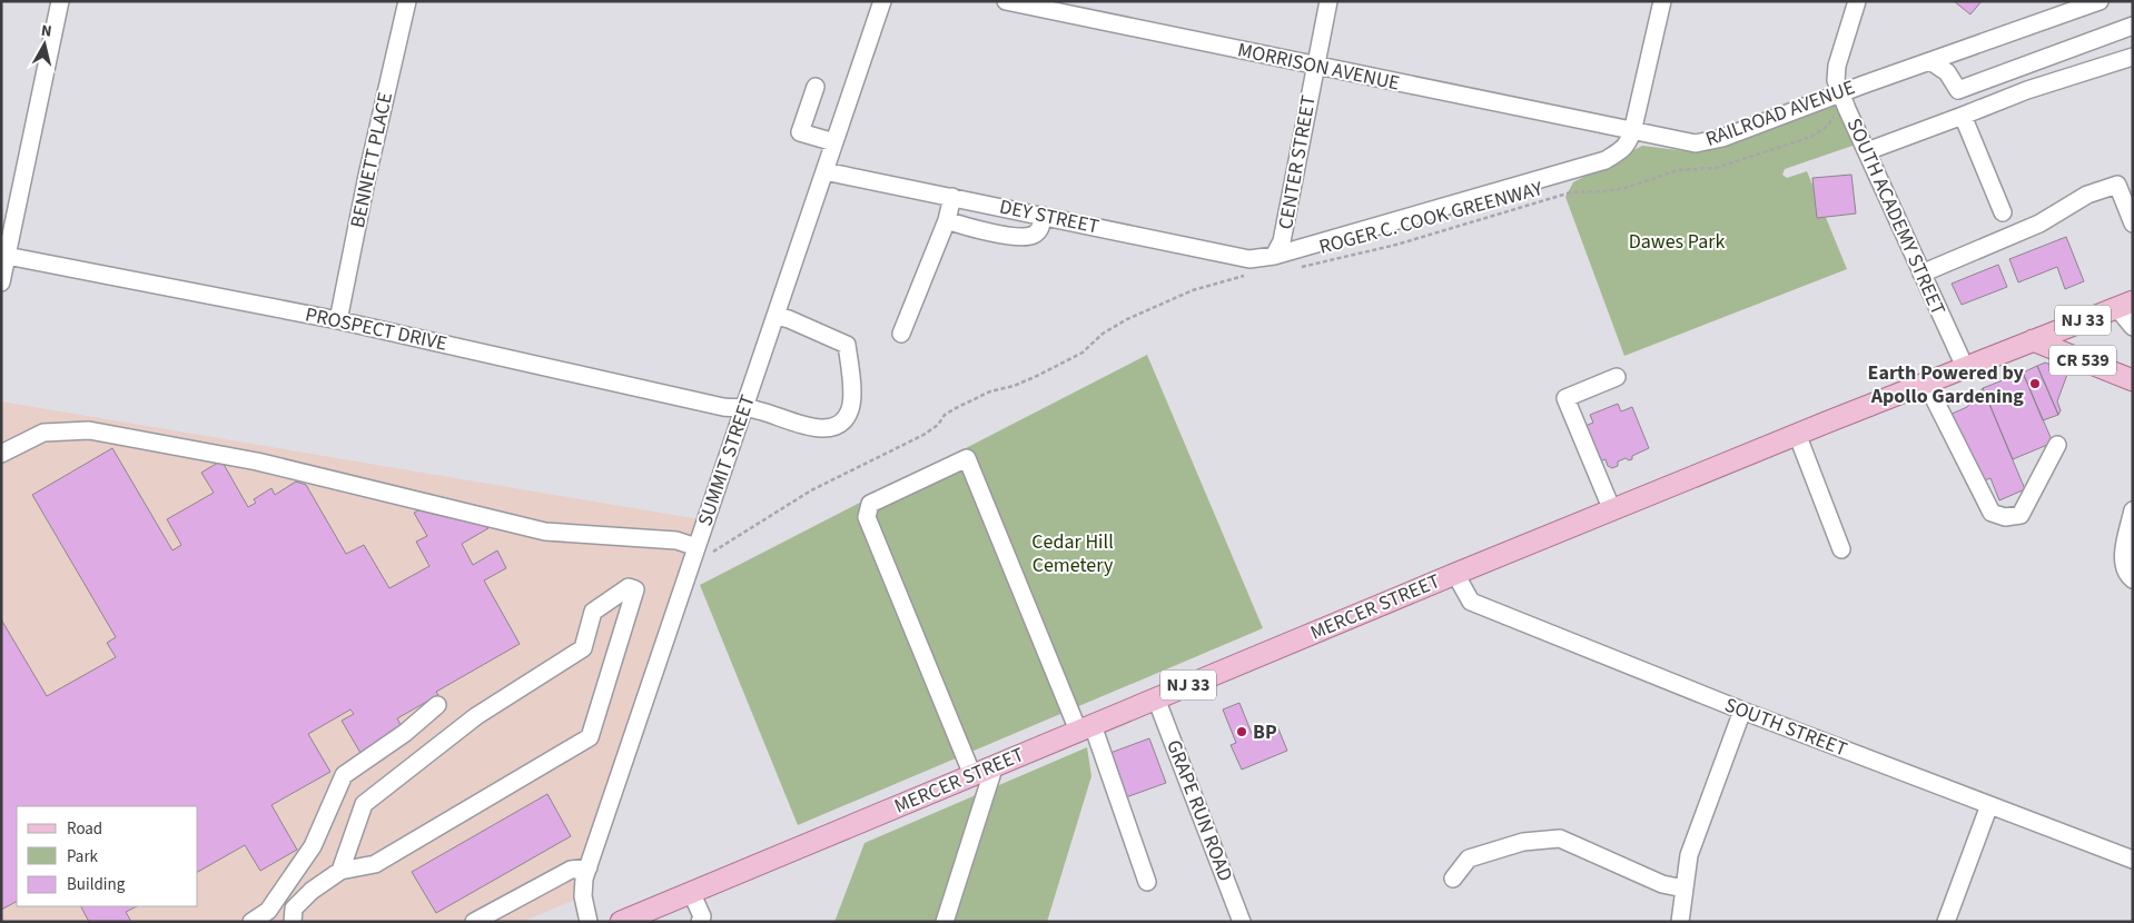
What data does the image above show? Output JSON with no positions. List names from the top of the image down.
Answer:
{
  "streets": {
    "main road": ["NJ 33", "CR 539", "MERCER STREET"],
    "street": [
      "MORRISON AVENUE",
      "RAILROAD AVENUE",
      "BENNETT PLACE",
      "CENTER STREET",
      "DEY STREET",
      "SOUTH ACADEMY STREET",
      "PROSPECT DRIVE",
      "SUMMIT STREET",
      "SOUTH STREET",
      "GRAPE RUN ROAD"
    ],
    "path": ["ROGER C. COOK GREENWAY"]
  },
  "crossings": [
    ["MORRISON AVENUE", "RAILROAD AVENUE"],
    ["MORRISON AVENUE", "CENTER STREET"],
    ["RAILROAD AVENUE", "SOUTH ACADEMY STREET"],
    ["BENNETT PLACE", "PROSPECT DRIVE"],
    ["CENTER STREET", "DEY STREET"],
    ["DEY STREET", "SUMMIT STREET"],
    ["SOUTH ACADEMY STREET", "MERCER STREET"],
    ["PROSPECT DRIVE", "SUMMIT STREET"],
    ["CR 539", "MERCER STREET"],
    ["MERCER STREET", "SOUTH STREET"],
    ["MERCER STREET", "GRAPE RUN ROAD"]
  ],
  "parks": ["Dawes Park", "Cedar Hill Cemetery"],
  "places": ["Earth Powered by Apollo Gardening", "BP"],
  "legend": ["Road", "Park", "Building"],
  "north": "top"
}
